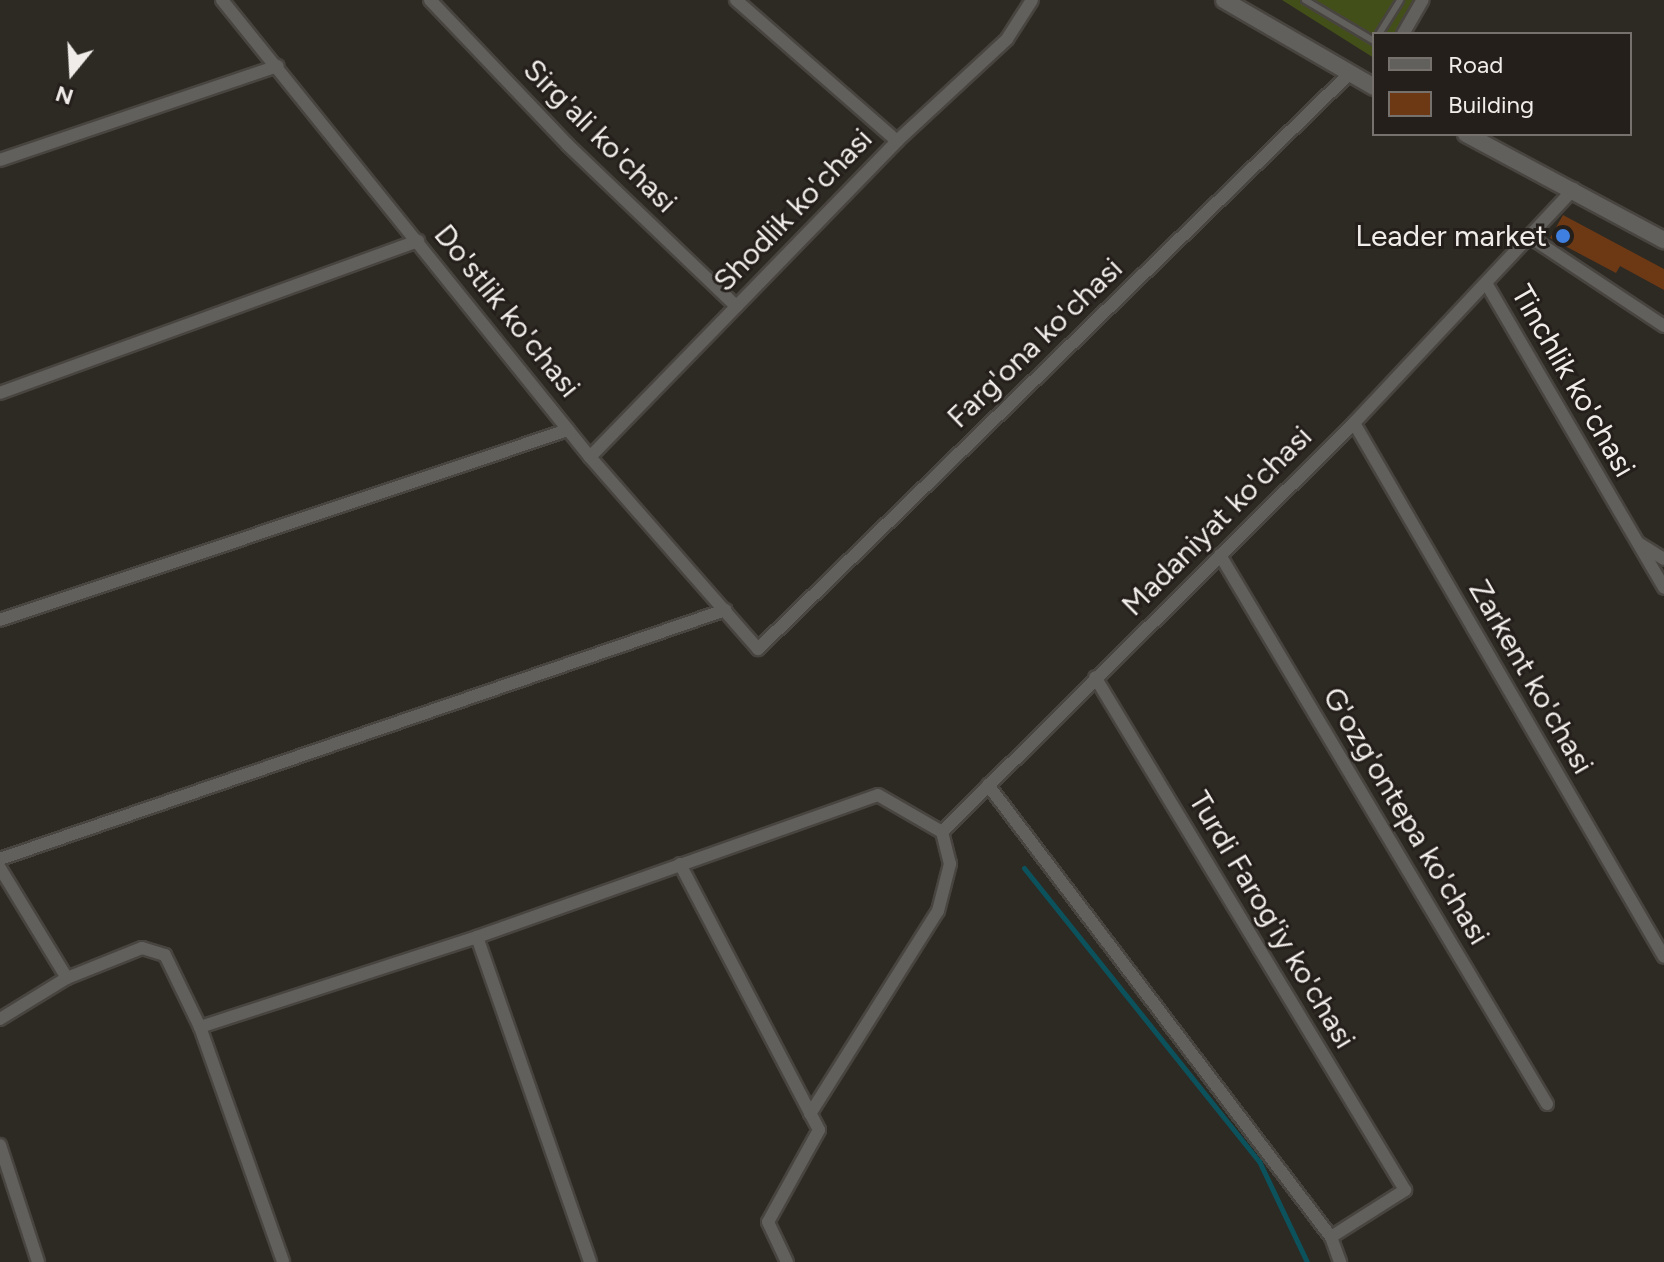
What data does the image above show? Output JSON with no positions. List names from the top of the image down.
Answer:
{
  "streets": {
    "street": [
      "Sirg'ali ko'chasi",
      "Shodlik ko'chasi",
      "Do'stlik ko'chasi",
      "Farg'ona ko'chasi",
      "Tinchlik ko'chasi",
      "Madaniyat ko'chasi",
      "Zarkent ko'chasi",
      "G'ozg'ontepa ko'chasi",
      "Turdi Farog'iy ko'chasi"
    ]
  },
  "crossings": [
    ["Sirg'ali ko'chasi", "Shodlik ko'chasi"],
    ["Shodlik ko'chasi", "Do'stlik ko'chasi"],
    ["Do'stlik ko'chasi", "Farg'ona ko'chasi"],
    ["Tinchlik ko'chasi", "Madaniyat ko'chasi"],
    ["Madaniyat ko'chasi", "Zarkent ko'chasi"],
    ["Madaniyat ko'chasi", "G'ozg'ontepa ko'chasi"],
    ["Madaniyat ko'chasi", "Turdi Farog'iy ko'chasi"]
  ],
  "places": ["Leader market"],
  "legend": ["Road", "Building"],
  "north": "bottom"
}
